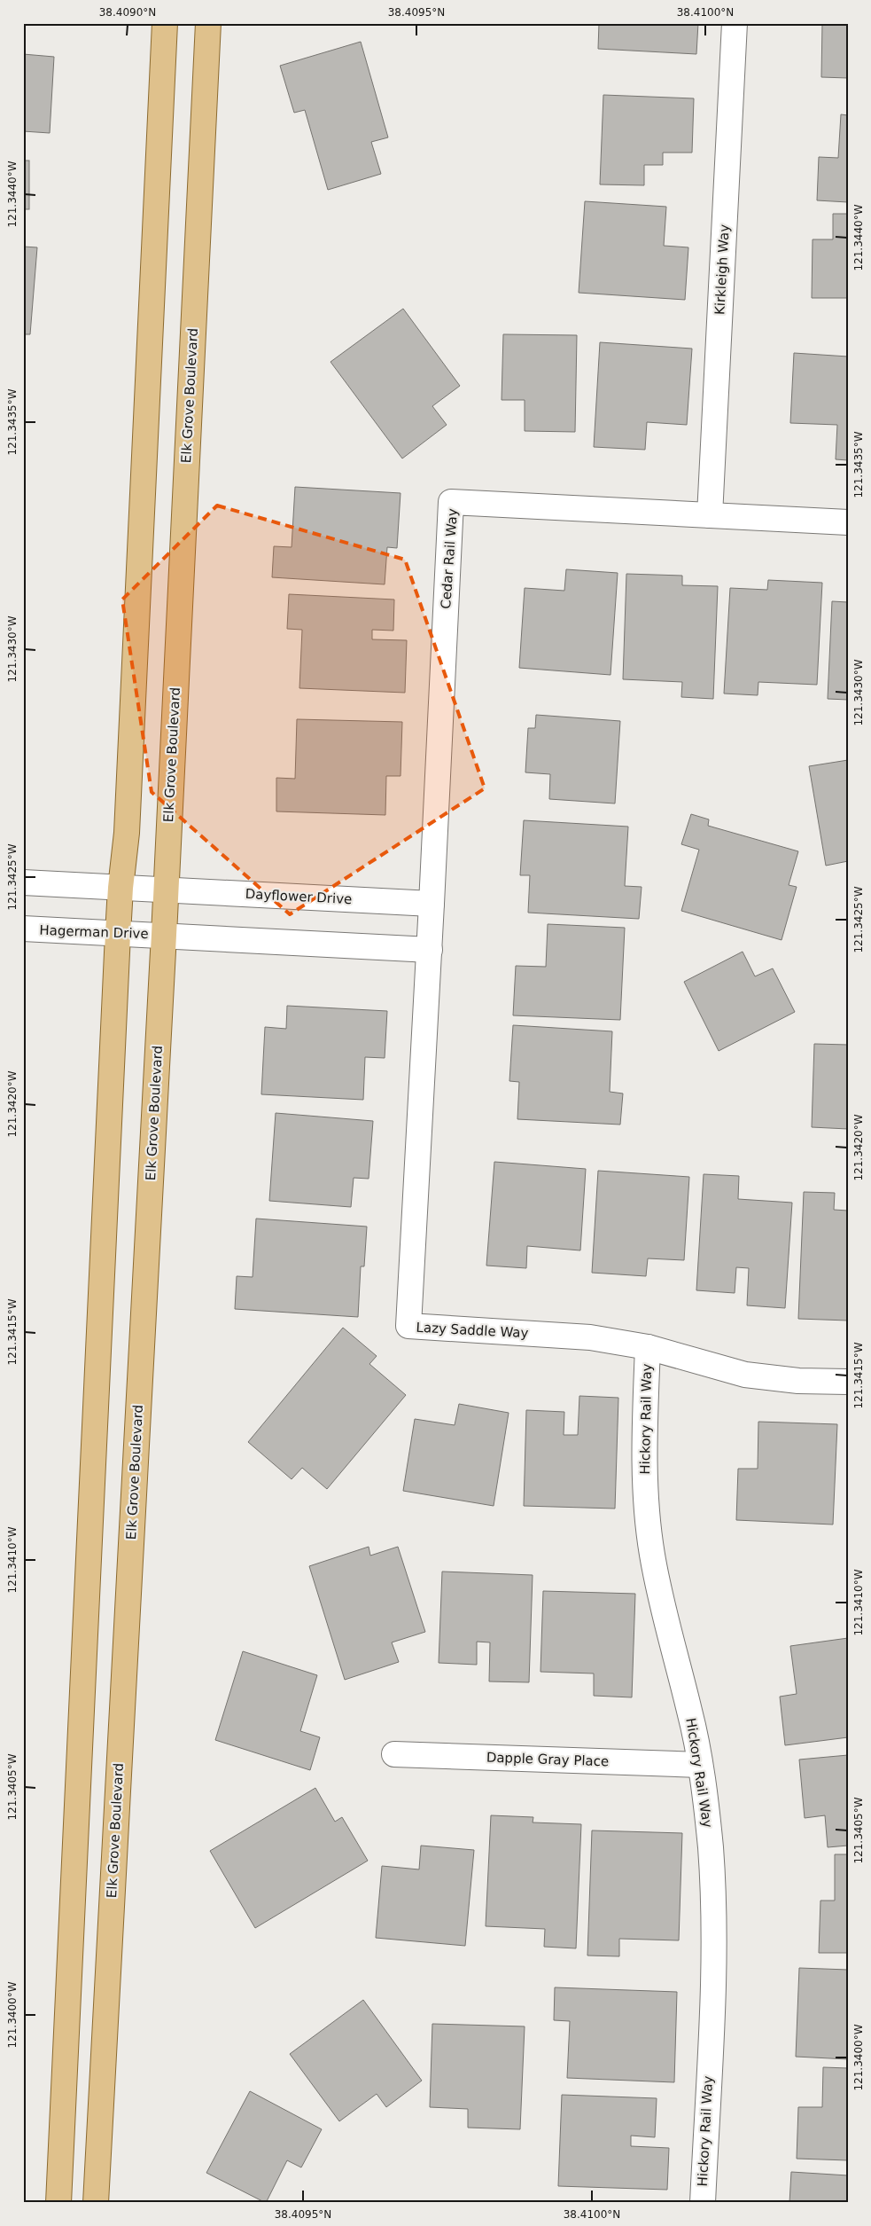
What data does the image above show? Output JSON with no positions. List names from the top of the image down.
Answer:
{
  "streets": {
    "main road": ["Elk Grove Boulevard"],
    "street": [
      "Kirkleigh Way",
      "Cedar Rail Way",
      "Dayflower Drive",
      "Hagerman Drive",
      "Lazy Saddle Way",
      "Hickory Rail Way",
      "Dapple Gray Place"
    ]
  },
  "crossings": [
    ["Kirkleigh Way", "Cedar Rail Way"],
    ["Elk Grove Boulevard", "Dayflower Drive"],
    ["Elk Grove Boulevard", "Hagerman Drive"],
    ["Cedar Rail Way", "Dayflower Drive"],
    ["Cedar Rail Way", "Lazy Saddle Way"],
    ["Dayflower Drive", "Lazy Saddle Way"],
    ["Lazy Saddle Way", "Hickory Rail Way"],
    ["Hickory Rail Way", "Dapple Gray Place"]
  ],
  "coordinates": [
    "38.4090°N",
    "38.4095°N",
    "38.4100°N",
    "121.3440°W",
    "121.3435°W",
    "121.3430°W",
    "121.3425°W",
    "121.3420°W",
    "121.3415°W",
    "121.3410°W",
    "121.3405°W",
    "121.3400°W"
  ]
}
